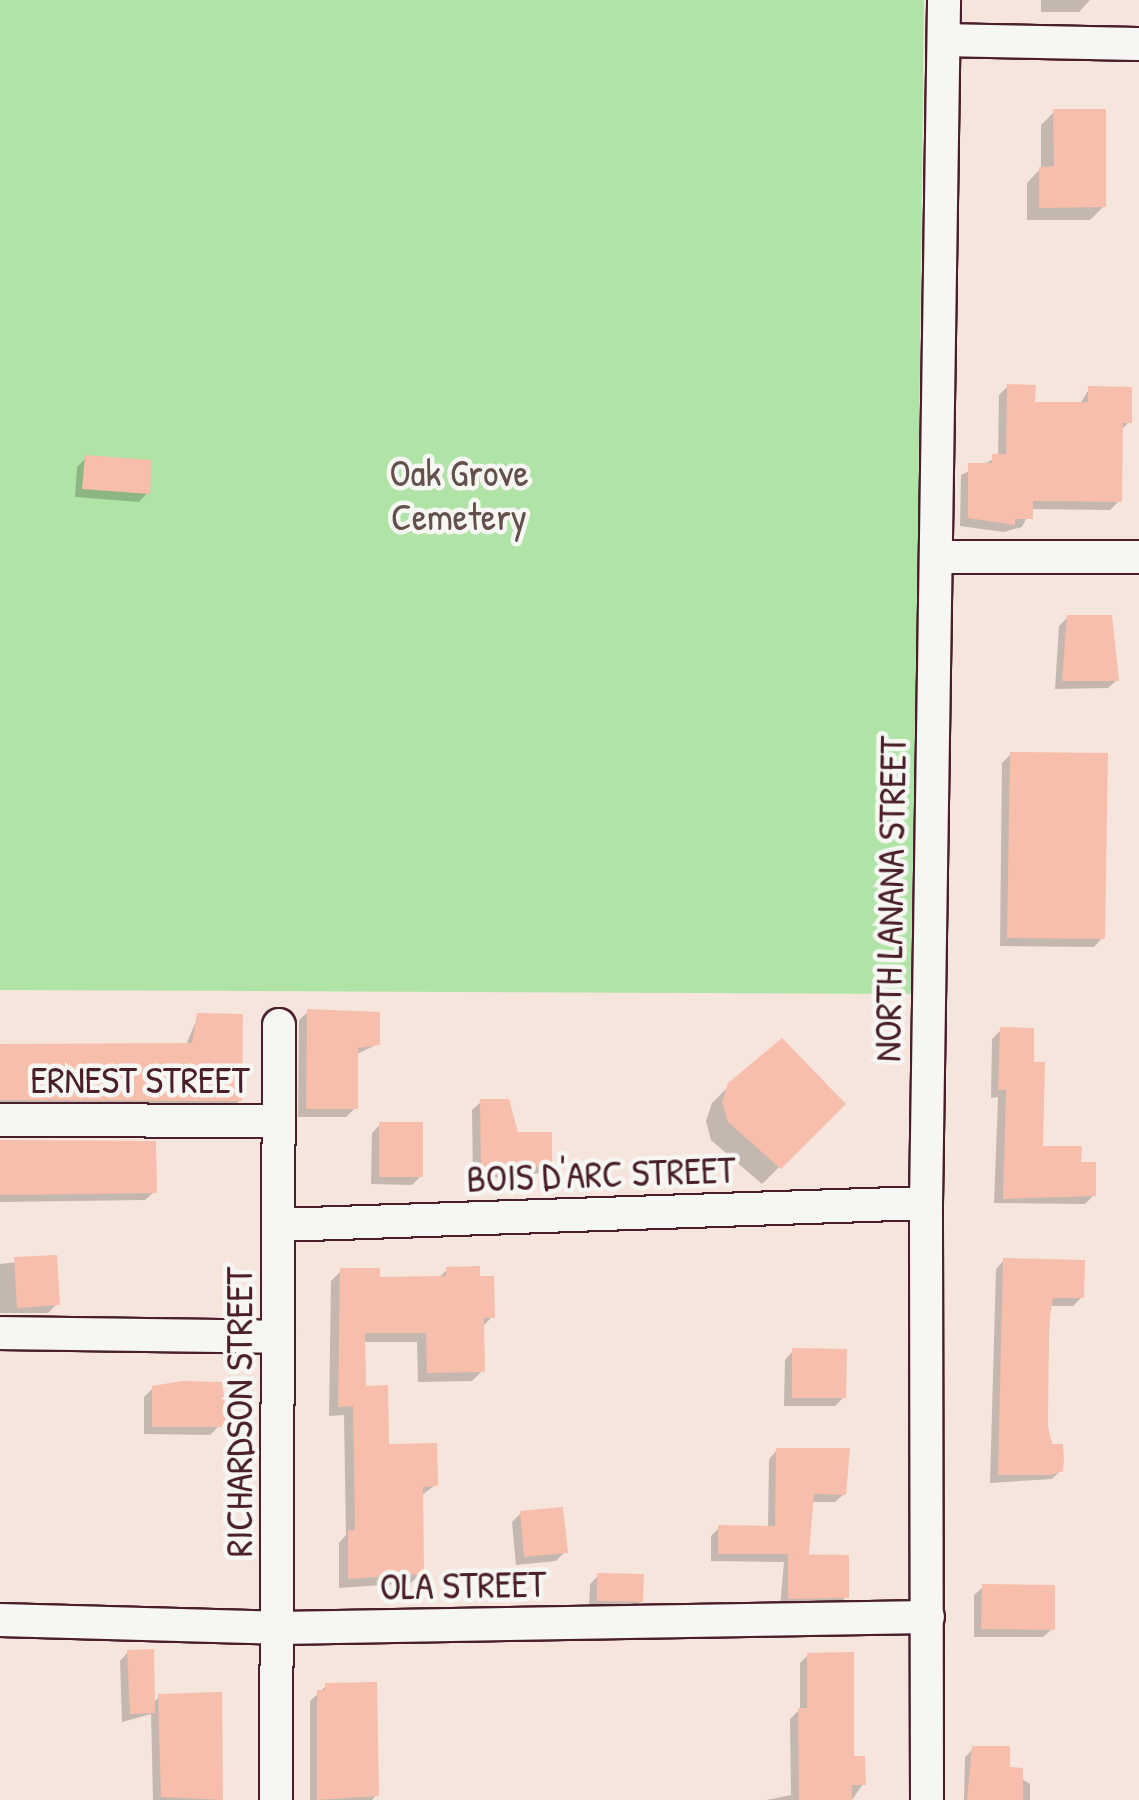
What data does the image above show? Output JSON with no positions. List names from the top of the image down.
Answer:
{
  "streets": {
    "street": [
      "NORTH LANANA STREET",
      "ERNEST STREET",
      "BOIS D'ARC STREET",
      "RICHARDSON STREET",
      "OLA STREET"
    ]
  },
  "crossings": [
    ["NORTH LANANA STREET", "BOIS D'ARC STREET"],
    ["NORTH LANANA STREET", "OLA STREET"],
    ["ERNEST STREET", "RICHARDSON STREET"],
    ["BOIS D'ARC STREET", "RICHARDSON STREET"],
    ["RICHARDSON STREET", "OLA STREET"]
  ],
  "parks": ["Oak Grove Cemetery"]
}
